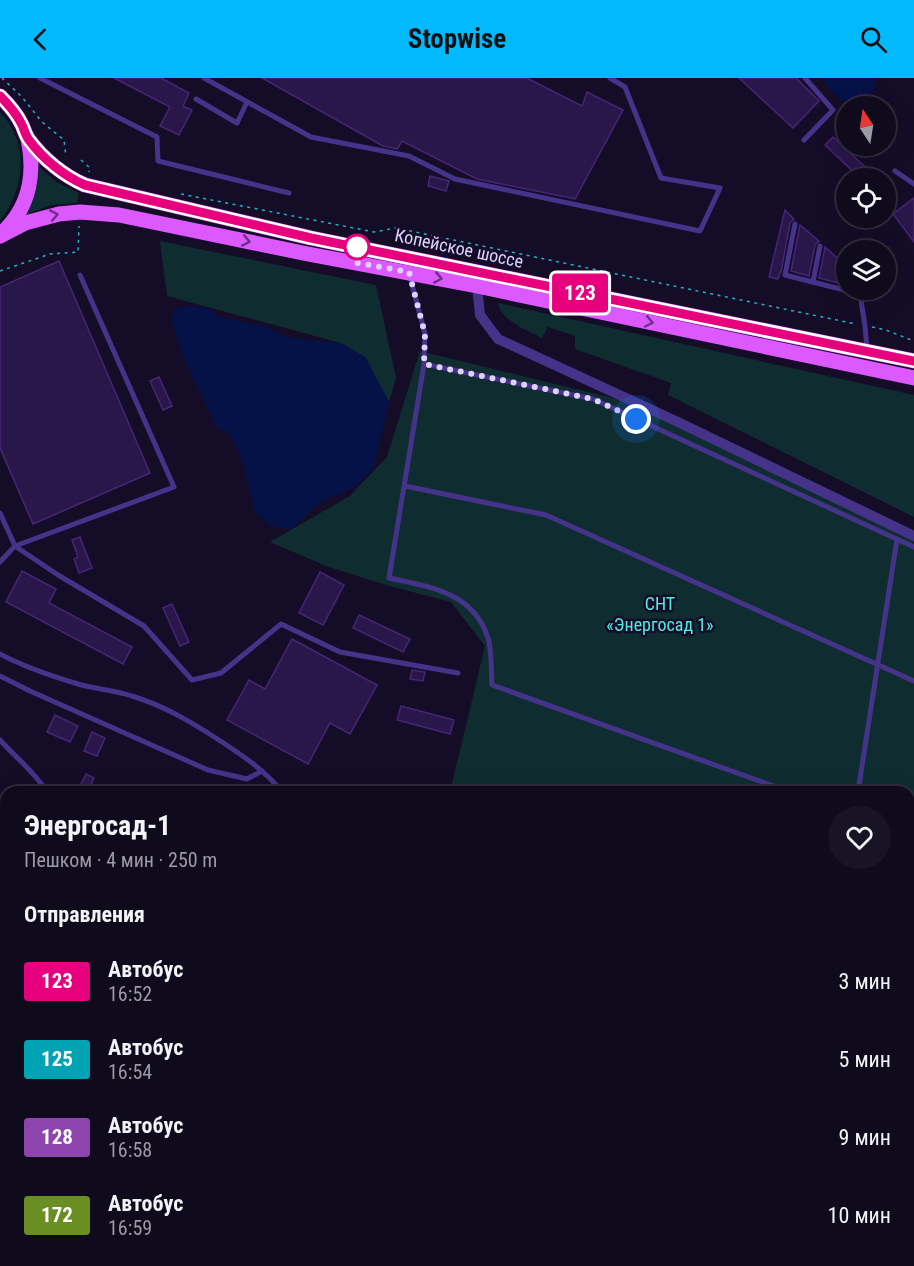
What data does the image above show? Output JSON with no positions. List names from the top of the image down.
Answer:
{
  "streets": {
    "main road": ["Копейское шоссе"]
  },
  "parks": ["СНТ «Энергосад 1»"],
  "lines": ["bus line 123"],
  "north": "top",
  "page": {
    "header": "Stopwise",
    "on_map": "123",
    "heading": [
      ["Энергосад-1", "Пешком · 4 мин · 250 m"],
      "Отправления"
    ],
    "list": [
      {
        "mark": "123",
        "name": "Автобус",
        "note": "16:52",
        "value": "3 мин"
      },
      {
        "mark": "125",
        "name": "Автобус",
        "note": "16:54",
        "value": "5 мин"
      },
      {
        "mark": "128",
        "name": "Автобус",
        "note": "16:58",
        "value": "9 мин"
      },
      {
        "mark": "172",
        "name": "Автобус",
        "note": "16:59",
        "value": "10 мин"
      }
    ]
  }
}
